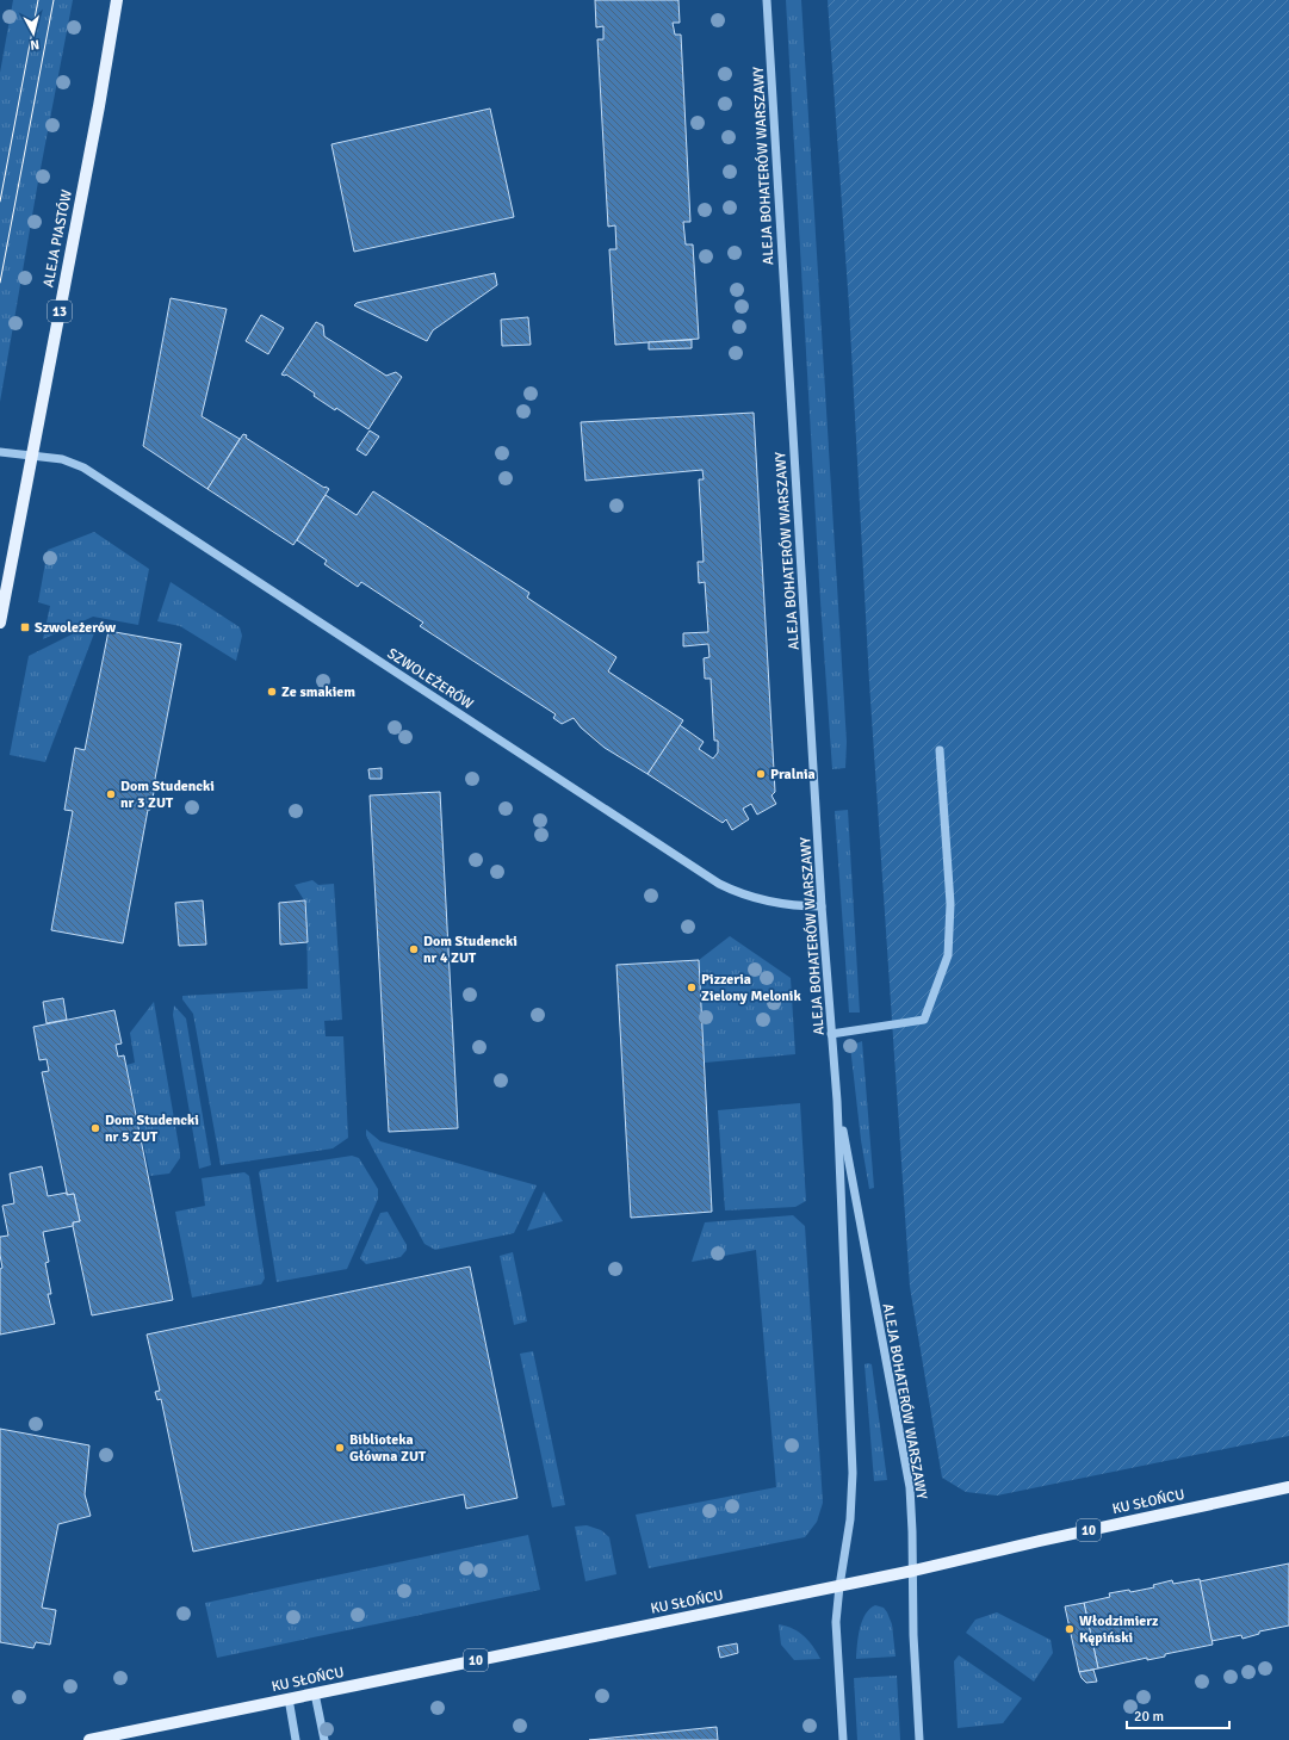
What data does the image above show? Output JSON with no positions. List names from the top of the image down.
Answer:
{
  "streets": {
    "main road": [
      "ALEJA PIASTÓW",
      "13",
      "KU SŁOŃCU",
      "10"
    ],
    "street": ["ALEJA BOHATERÓW WARSZAWY", "SZWOLEŻERÓW"]
  },
  "crossings": [
    ["ALEJA BOHATERÓW WARSZAWY", "SZWOLEŻERÓW"],
    ["ALEJA BOHATERÓW WARSZAWY", "KU SŁOŃCU"],
    ["ALEJA PIASTÓW", "SZWOLEŻERÓW"]
  ],
  "places": {
    "transit": ["Szwoleżerów"],
    "other": [
      "Ze smakiem",
      "Pralnia",
      "Dom Studencki nr 3 ZUT",
      "Dom Studencki nr 4 ZUT",
      "Pizzeria Zielony Melonik",
      "Dom Studencki nr 5 ZUT",
      "Biblioteka Główna ZUT",
      "Włodzimierz Kępiński"
    ]
  },
  "scale_bar": "20 m",
  "north": "bottom"
}
